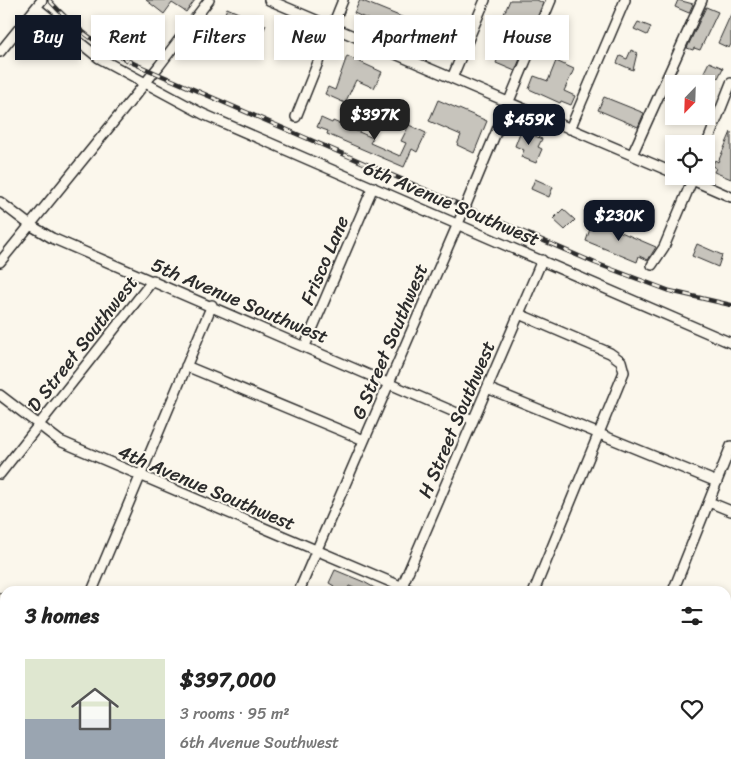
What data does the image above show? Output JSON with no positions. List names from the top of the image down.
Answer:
{
  "streets": {
    "street": [
      "6th Avenue Southwest",
      "Frisco Lane",
      "5th Avenue Southwest",
      "G Street Southwest",
      "D Street Southwest",
      "H Street Southwest",
      "4th Avenue Southwest"
    ]
  },
  "crossings": [
    ["6th Avenue Southwest", "Frisco Lane"],
    ["6th Avenue Southwest", "G Street Southwest"],
    ["6th Avenue Southwest", "H Street Southwest"],
    ["Frisco Lane", "5th Avenue Southwest"],
    ["5th Avenue Southwest", "G Street Southwest"],
    ["5th Avenue Southwest", "D Street Southwest"],
    ["5th Avenue Southwest", "H Street Southwest"],
    ["G Street Southwest", "4th Avenue Southwest"],
    ["D Street Southwest", "4th Avenue Southwest"]
  ],
  "north": "bottom left",
  "page": {
    "chip": [
      "Buy",
      "Rent",
      "Filters",
      "New",
      "Apartment",
      "House"
    ],
    "price": ["$397K", "$459K", "$230K"],
    "heading": "3 homes",
    "list": [
      {
        "name": "$397,000",
        "note": "3 rooms · 95 m² · 6th Avenue Southwest"
      }
    ]
  }
}
